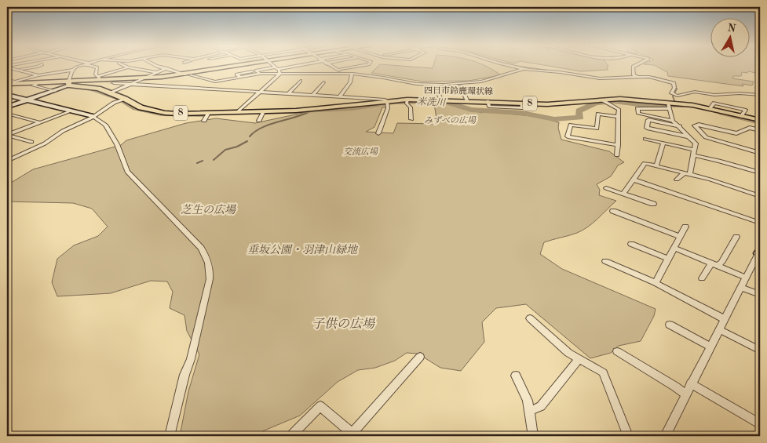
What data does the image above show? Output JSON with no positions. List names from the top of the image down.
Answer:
{
  "streets": {
    "main road": ["四日市鈴鹿環状線", "8"]
  },
  "water": ["米洗川"],
  "parks": [
    "みずべの広場",
    "交流広場",
    "芝生の広場",
    "垂坂公園・羽津山緑地",
    "子供の広場"
  ],
  "north": "top"
}
